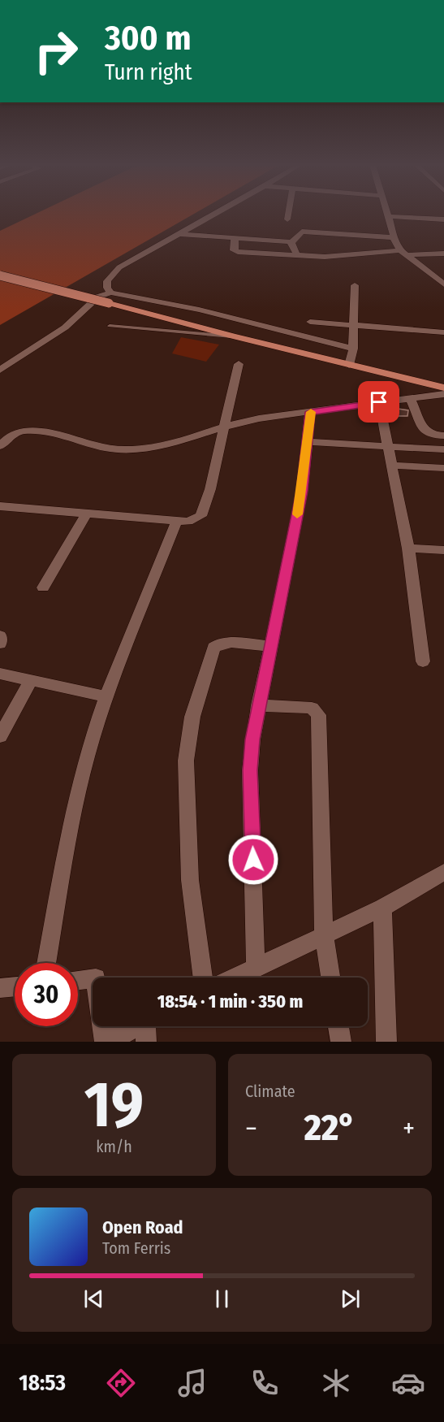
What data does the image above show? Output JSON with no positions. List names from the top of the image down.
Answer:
{
  "page": {
    "turn": ["300 m", "Turn right"],
    "limit": "30",
    "trip": "18:54 · 1 min · 350 m",
    "tile": [
      ["19", "km/h"],
      "Climate"
    ],
    "heat": ["−", "22°", "+"],
    "song": ["Open Road", "Tom Ferris"],
    "tabs": "18:53"
  }
}
